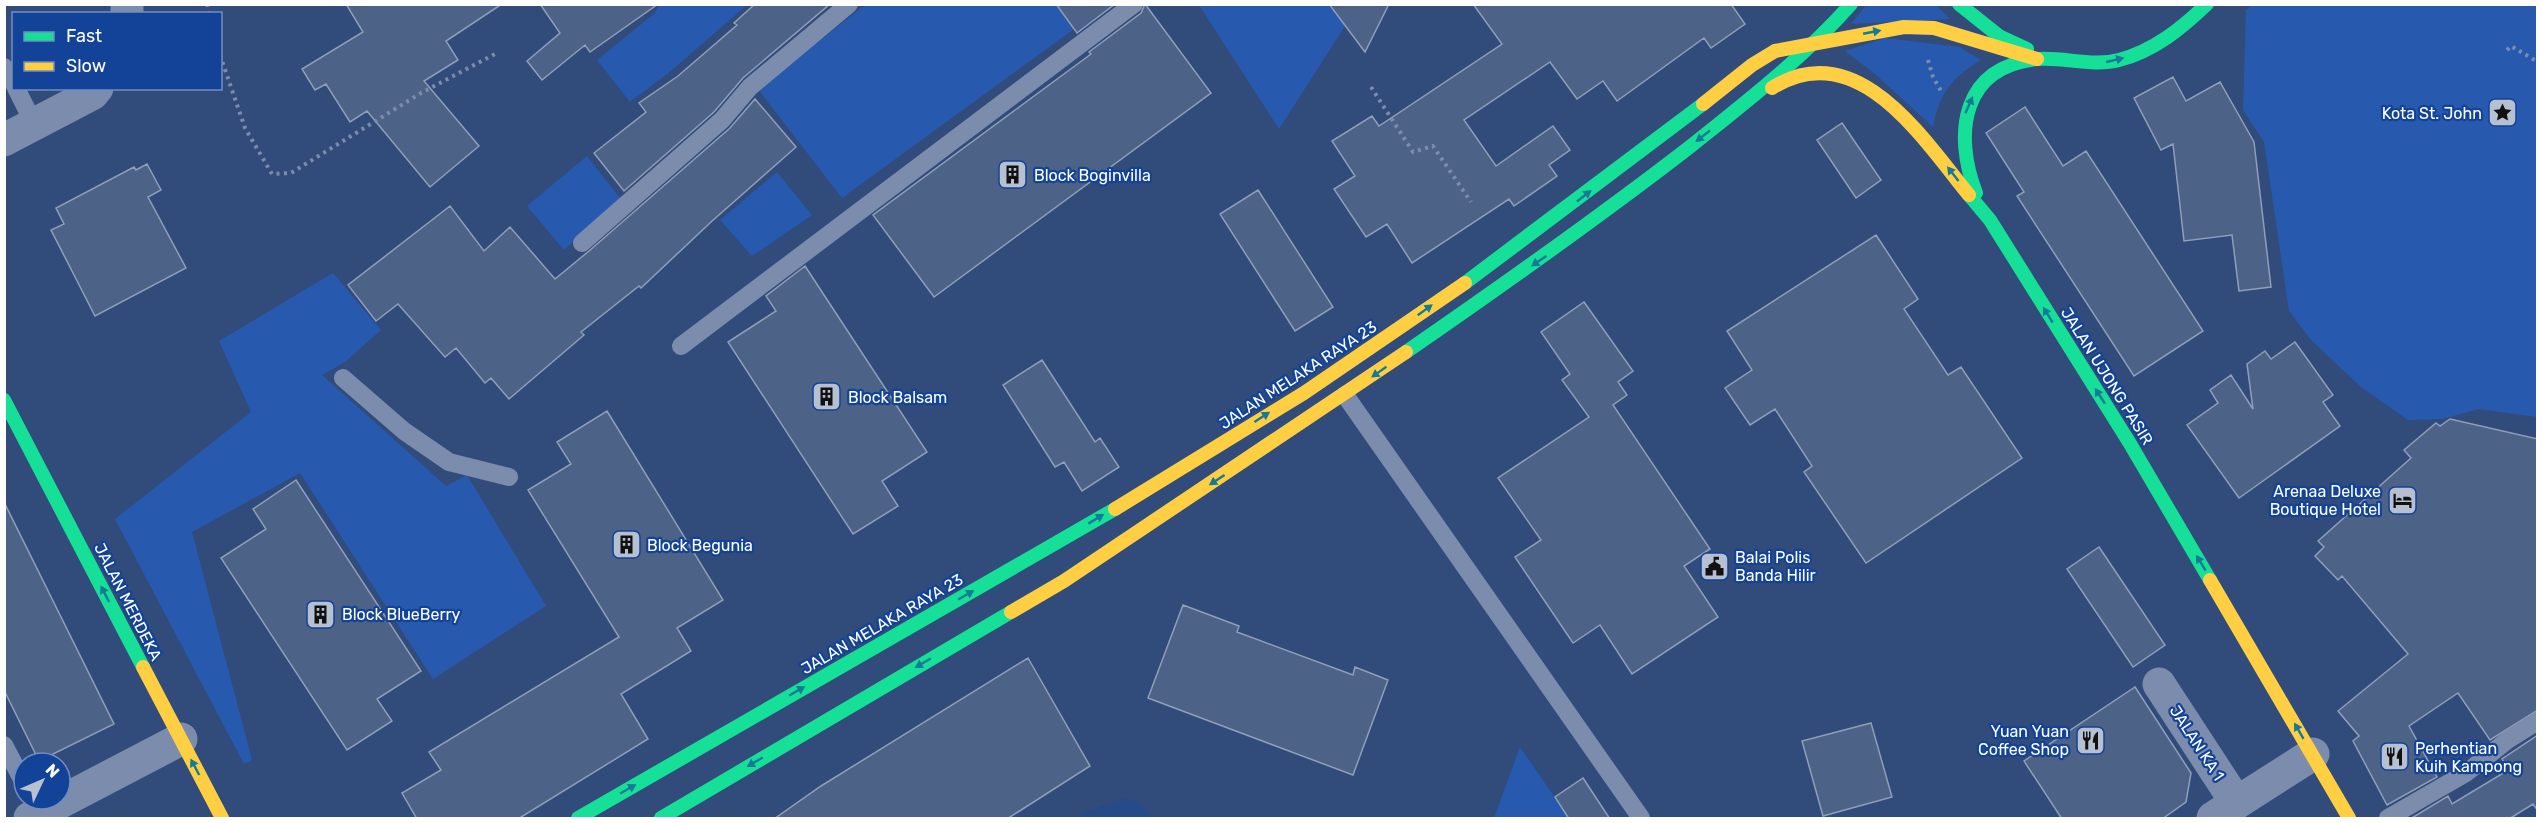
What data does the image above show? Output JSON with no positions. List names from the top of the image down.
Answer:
{
  "streets": {
    "main road": ["JALAN MELAKA RAYA 23", "JALAN UJONG PASIR", "JALAN MERDEKA"],
    "street": ["JALAN KA 1"]
  },
  "one_way": ["JALAN UJONG PASIR", "JALAN MERDEKA"],
  "places": {
    "place": ["Kota St. John"],
    "building": [
      "Block Boginvilla",
      "Block Balsam",
      "Block Begunia",
      "Block BlueBerry"
    ],
    "hotel": ["Arenaa Deluxe Boutique Hotel"],
    "public building": ["Balai Polis Banda Hilir"],
    "restaurant": ["Yuan Yuan Coffee Shop", "Perhentian Kuih Kampong"]
  },
  "legend": ["Fast", "Slow"],
  "north": "top right"
}
